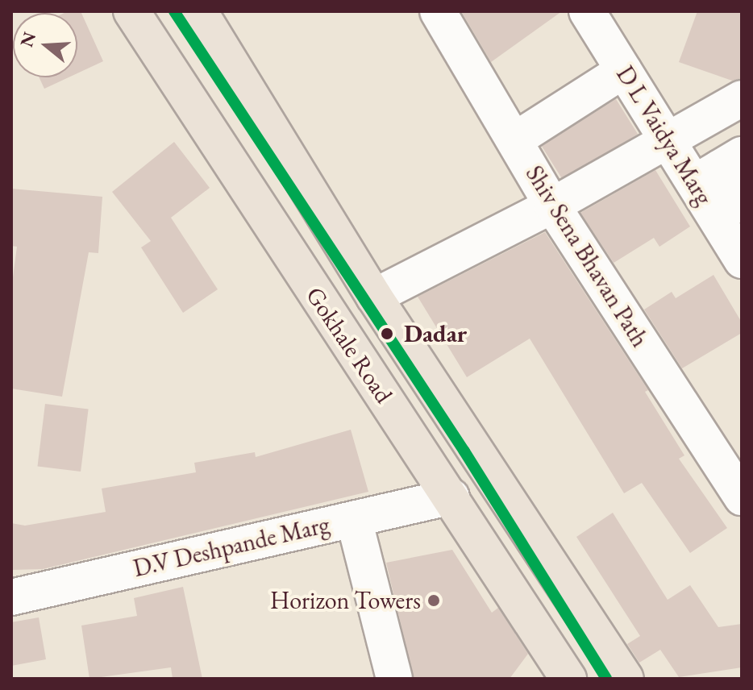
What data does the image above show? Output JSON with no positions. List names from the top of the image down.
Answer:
{
  "streets": {
    "main road": ["Gokhale Road"],
    "street": ["D L Vaidya Marg", "Shiv Sena Bhavan Path", "D.V Deshpande Marg"]
  },
  "crossings": [
    ["Gokhale Road", "D.V Deshpande Marg"]
  ],
  "places": ["Dadar", "Horizon Towers"],
  "north": "left"
}
